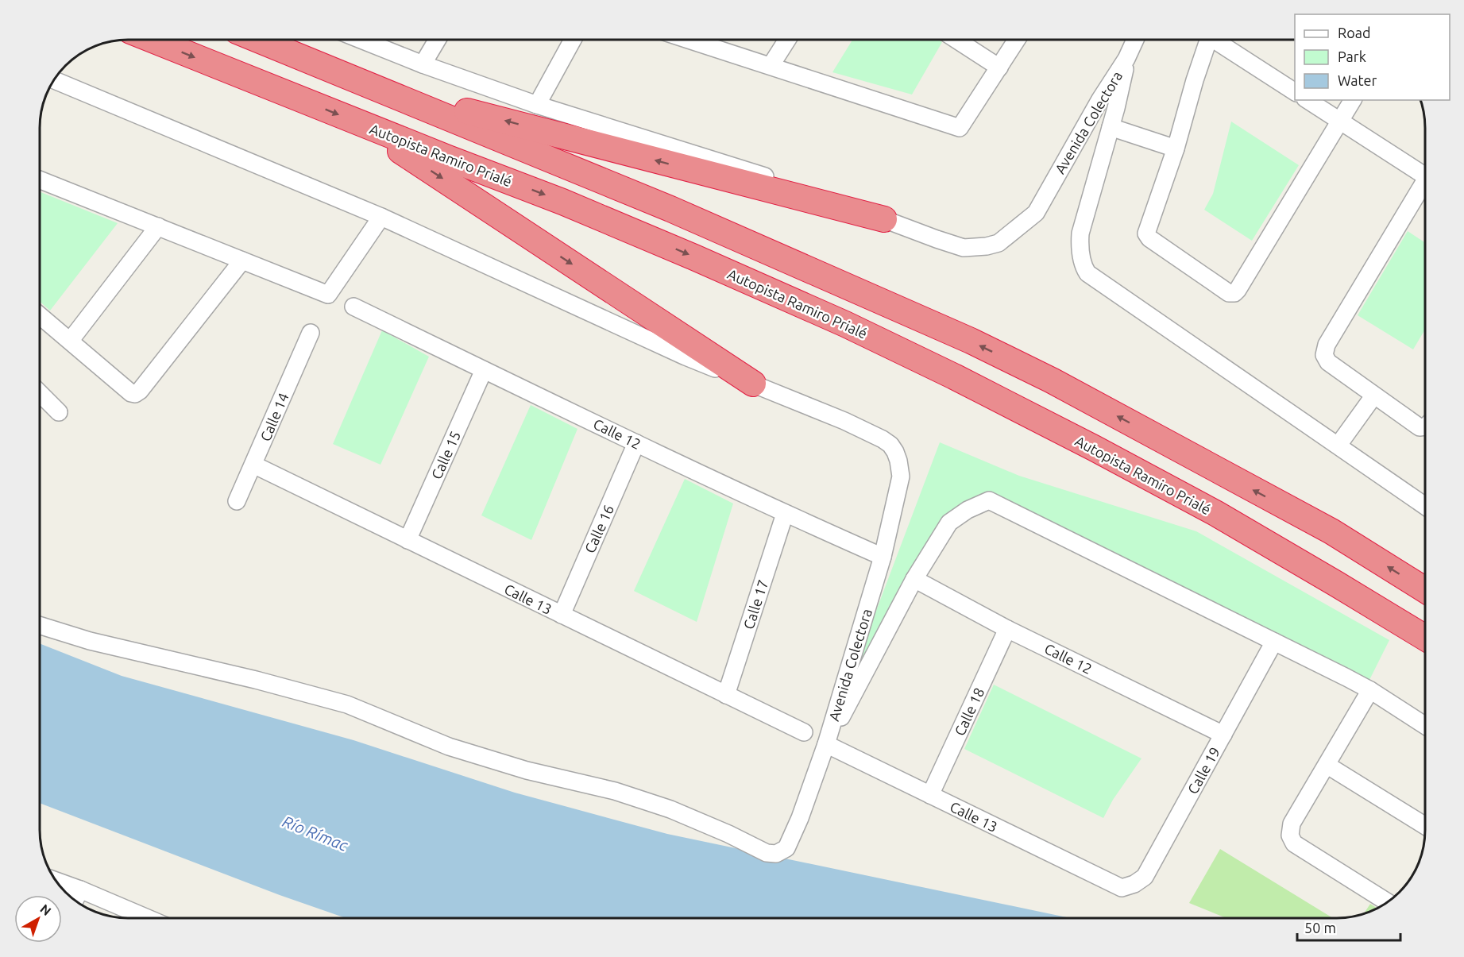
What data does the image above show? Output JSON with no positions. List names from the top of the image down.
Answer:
{
  "streets": {
    "highway": ["Autopista Ramiro Prialé"],
    "street": [
      "Avenida Colectora",
      "Calle 14",
      "Calle 12",
      "Calle 15",
      "Calle 16",
      "Calle 13",
      "Calle 17",
      "Calle 18",
      "Calle 19"
    ]
  },
  "crossings": [
    ["Avenida Colectora", "Calle 12"],
    ["Avenida Colectora", "Calle 13"],
    ["Calle 14", "Calle 13"],
    ["Calle 12", "Calle 15"],
    ["Calle 12", "Calle 16"],
    ["Calle 12", "Calle 17"],
    ["Calle 12", "Calle 18"],
    ["Calle 12", "Calle 19"],
    ["Calle 15", "Calle 13"],
    ["Calle 16", "Calle 13"],
    ["Calle 13", "Calle 17"],
    ["Calle 13", "Calle 18"],
    ["Calle 13", "Calle 19"]
  ],
  "water": ["Río Rímac"],
  "legend": ["Road", "Park", "Water"],
  "scale_bar": "50 m",
  "north": "top right"
}
